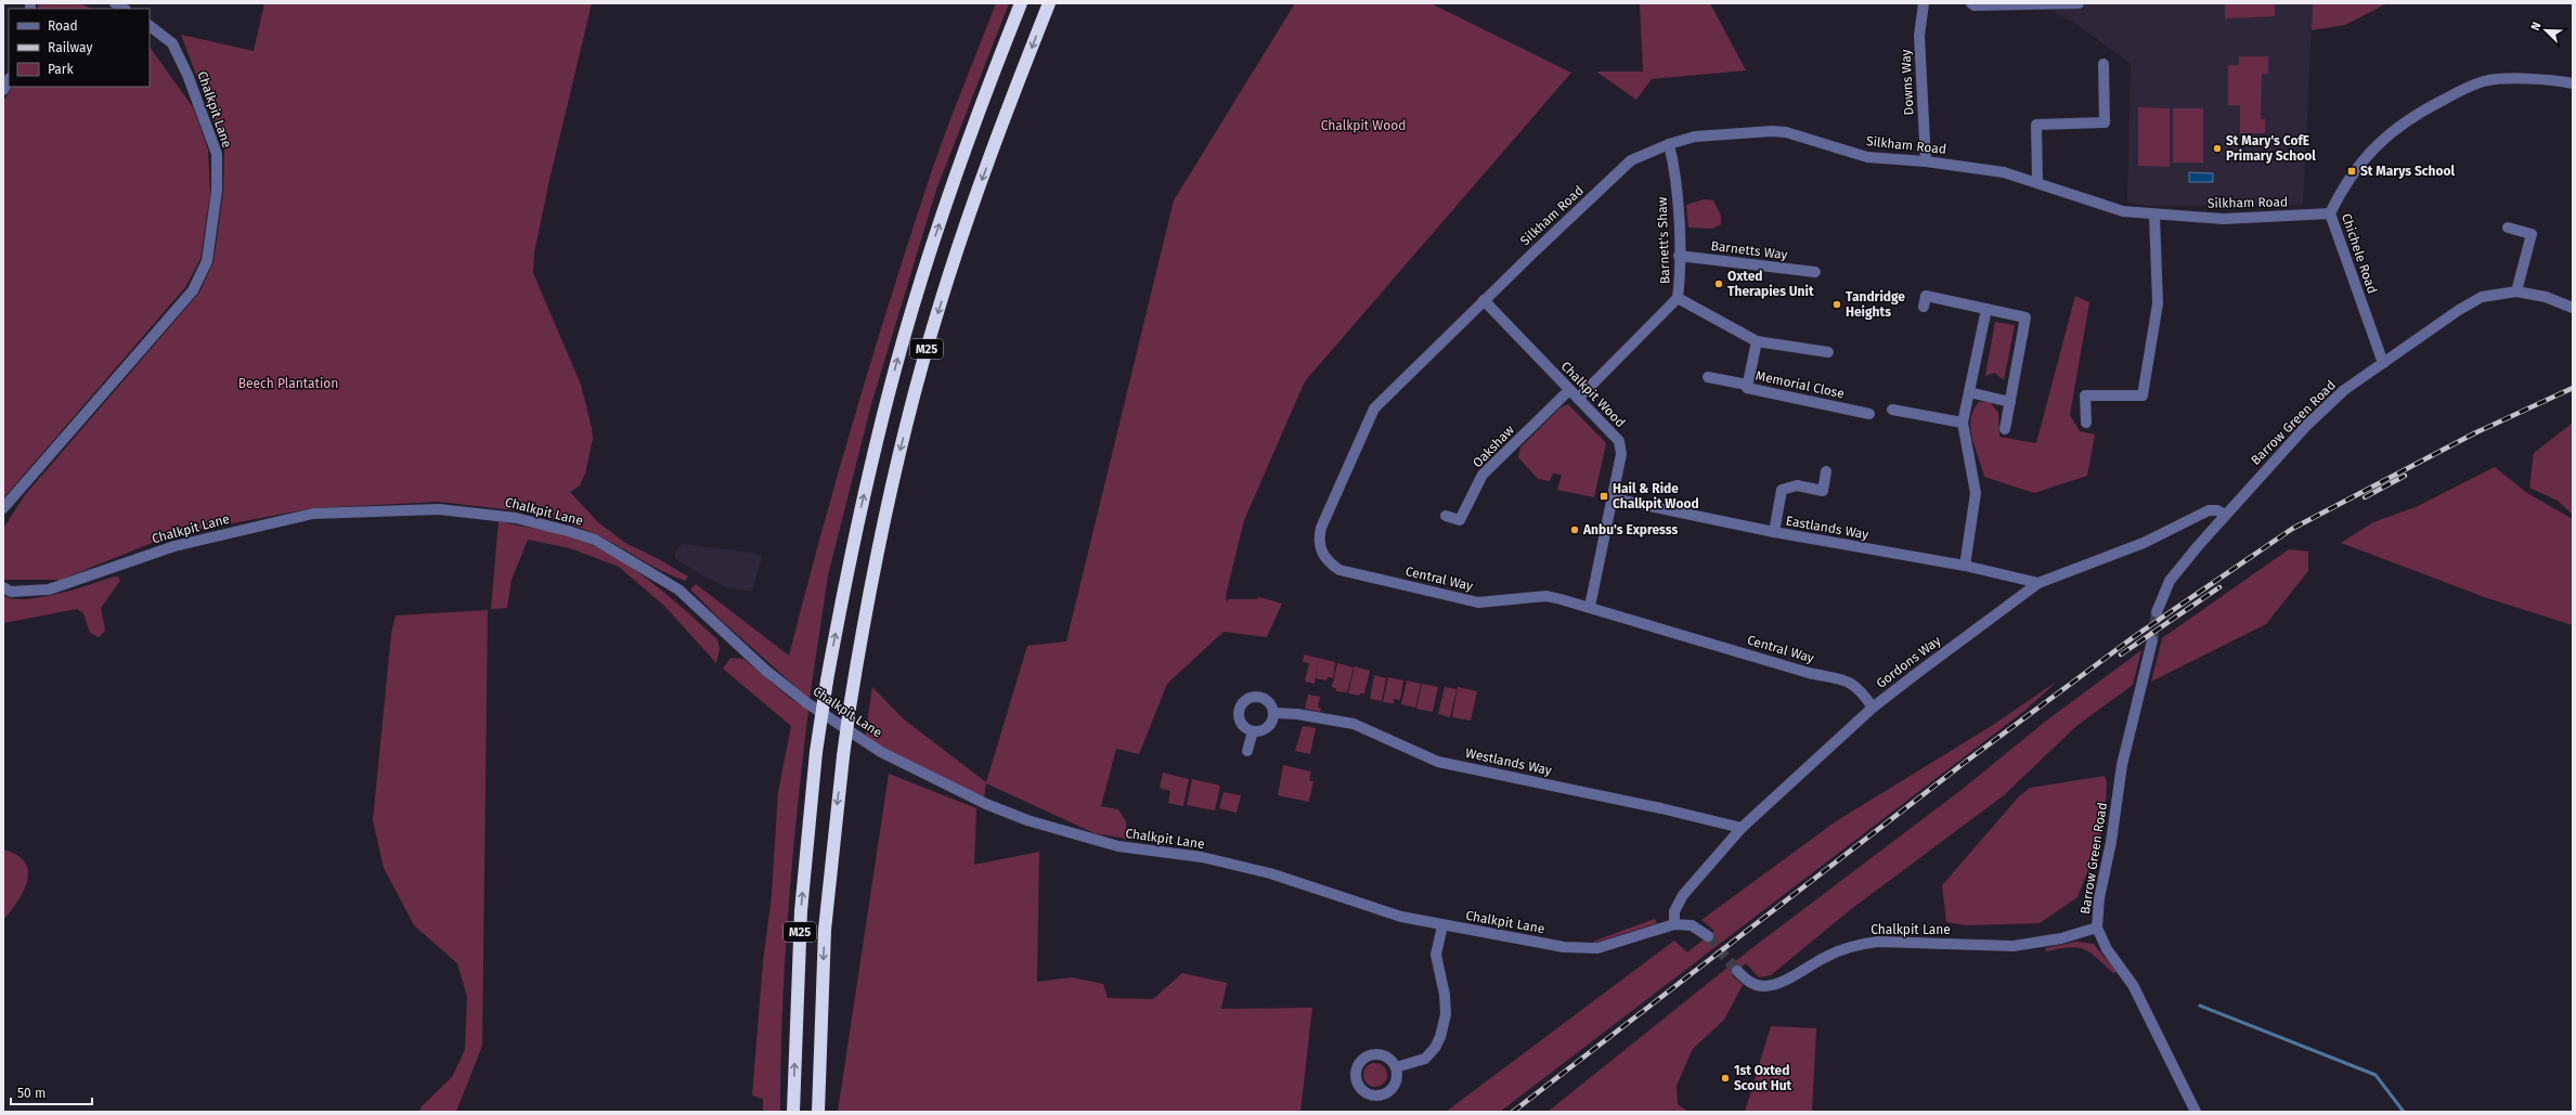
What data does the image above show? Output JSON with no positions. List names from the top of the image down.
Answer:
{
  "streets": {
    "highway": ["M25"],
    "street": [
      "Downs Way",
      "Chalkpit Lane",
      "Silkham Road",
      "Barnett's Shaw",
      "Barnetts Way",
      "Chichele Road",
      "Memorial Close",
      "Chalkpit Wood",
      "Barrow Green Road",
      "Oakshaw",
      "Eastlands Way",
      "Central Way",
      "Gordons Way",
      "Westlands Way"
    ]
  },
  "crossings": [
    ["Downs Way", "Silkham Road"],
    ["Chalkpit Lane", "Barrow Green Road"],
    ["Chalkpit Lane", "Gordons Way"],
    ["Silkham Road", "Barnett's Shaw"],
    ["Silkham Road", "Chichele Road"],
    ["Silkham Road", "Chalkpit Wood"],
    ["Silkham Road", "Central Way"],
    ["Barnett's Shaw", "Barnetts Way"],
    ["Barnett's Shaw", "Chalkpit Wood"],
    ["Chichele Road", "Barrow Green Road"],
    ["Chalkpit Wood", "Oakshaw"],
    ["Chalkpit Wood", "Eastlands Way"],
    ["Chalkpit Wood", "Central Way"],
    ["Barrow Green Road", "Gordons Way"],
    ["Eastlands Way", "Gordons Way"],
    ["Central Way", "Gordons Way"],
    ["Gordons Way", "Westlands Way"]
  ],
  "parks": ["Chalkpit Wood", "Beech Plantation"],
  "places": {
    "other": [
      "St Mary's CofE Primary School",
      "Oxted Therapies Unit",
      "Tandridge Heights",
      "Anbu's Expresss",
      "1st Oxted Scout Hut"
    ],
    "transit": ["St Marys School", "Hail & Ride Chalkpit Wood"]
  },
  "legend": ["Road", "Railway", "Park"],
  "scale_bar": "50 m",
  "north": "top left"
}
